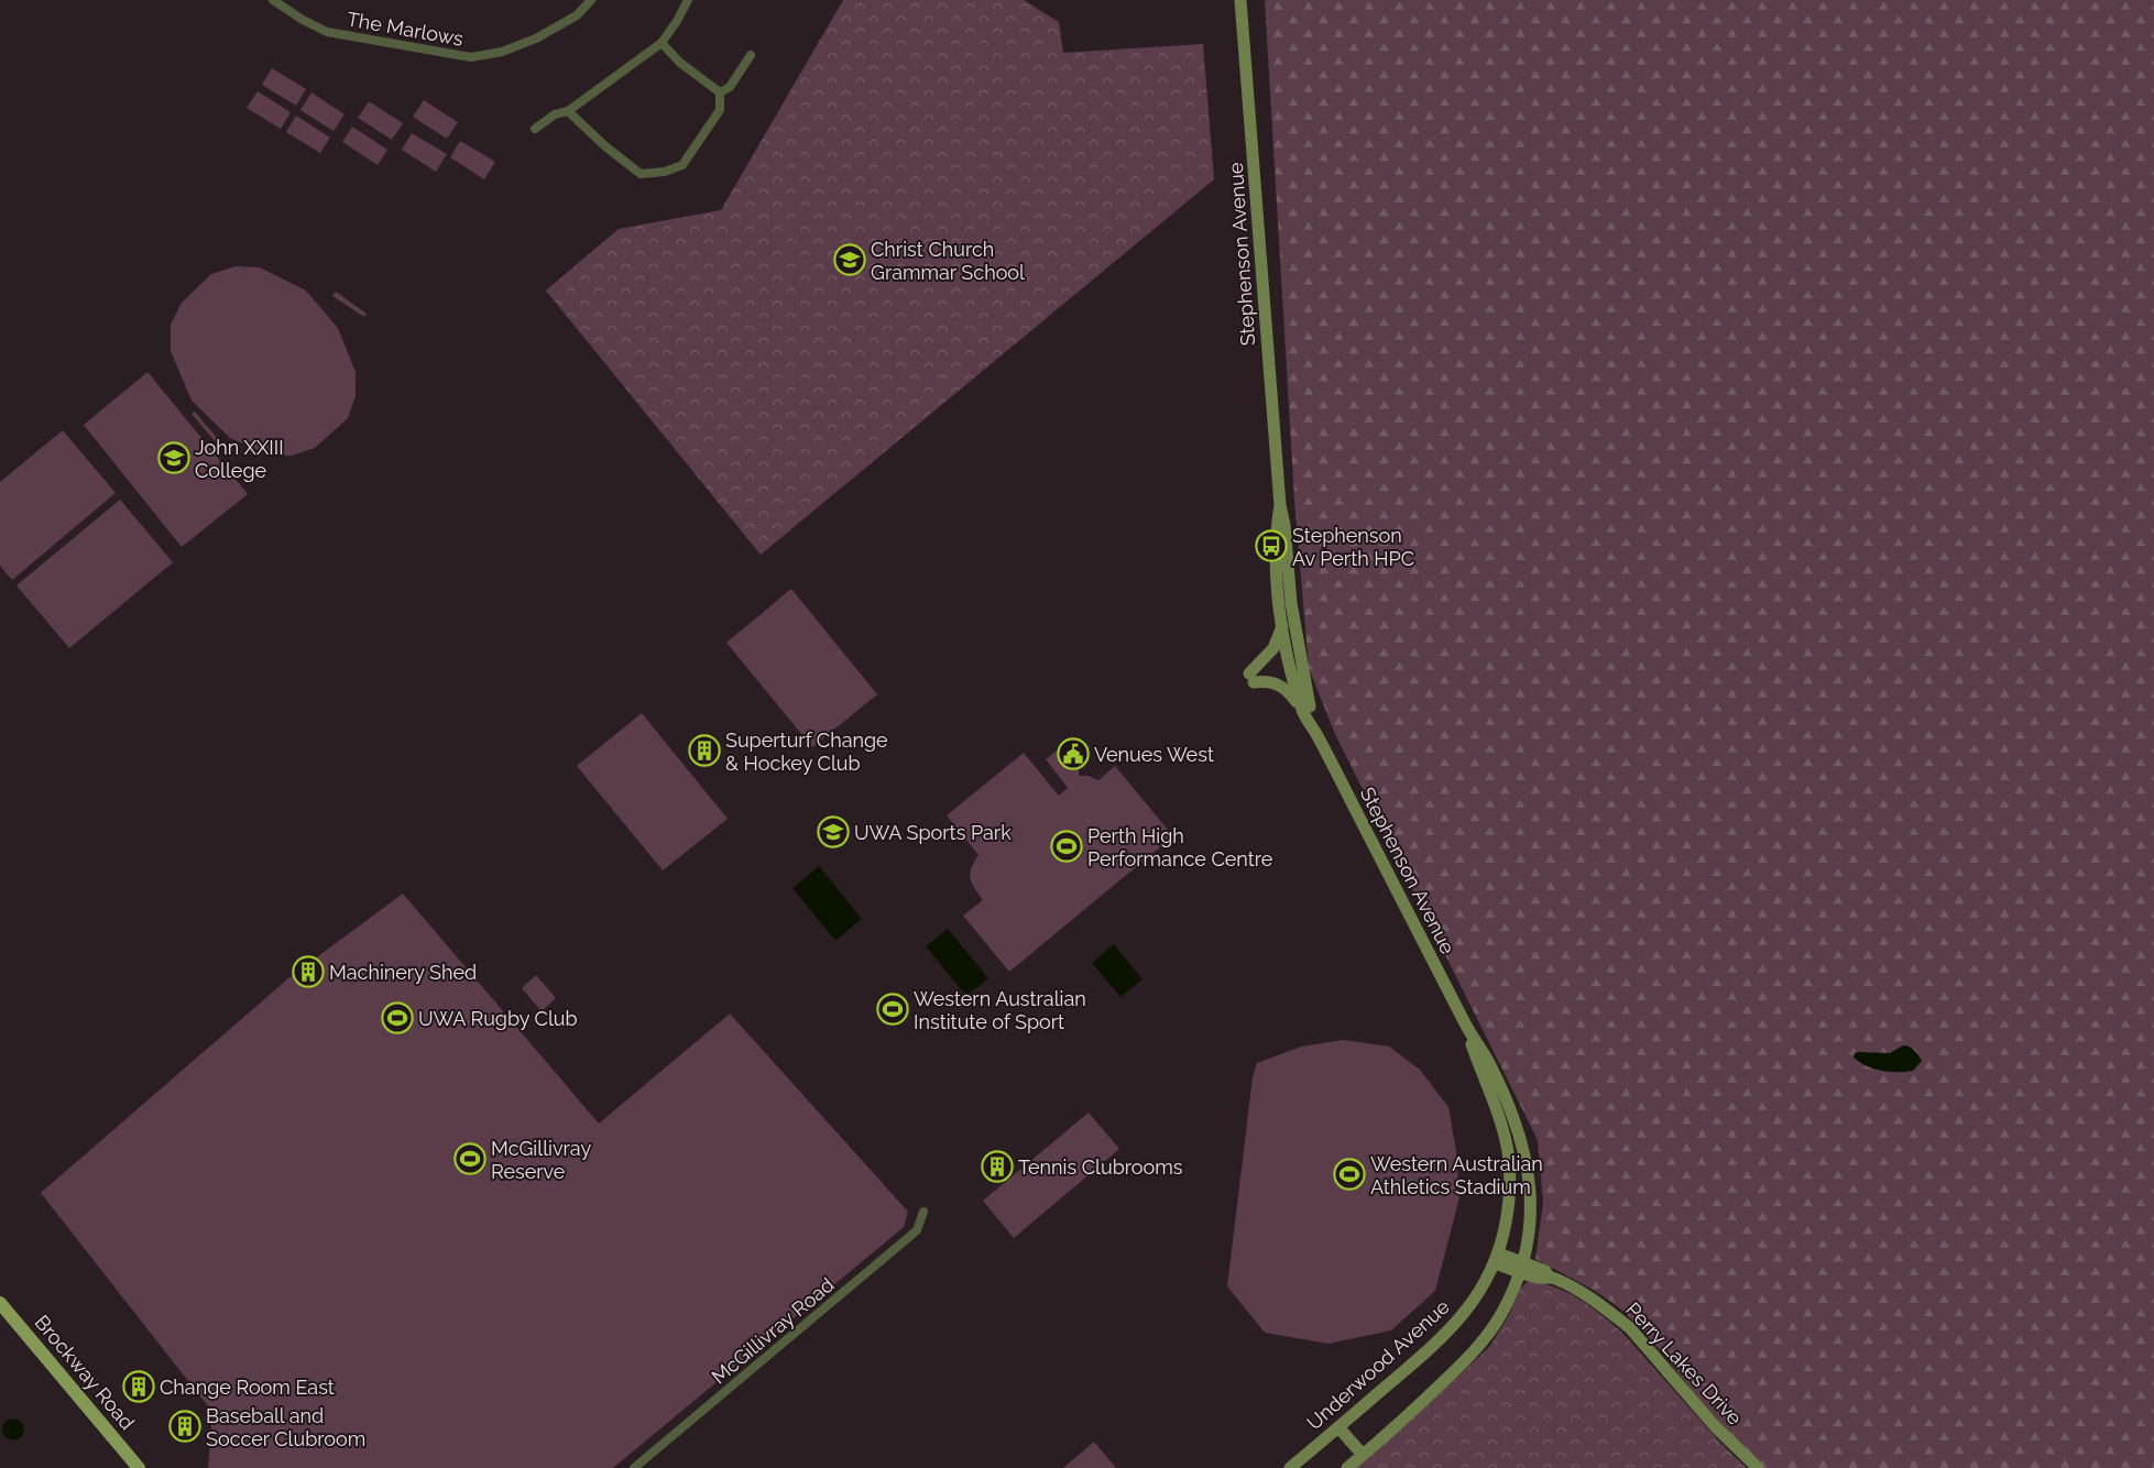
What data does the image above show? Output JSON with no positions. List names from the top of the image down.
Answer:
{
  "streets": {
    "main road": [
      "Stephenson Avenue",
      "Perry Lakes Drive",
      "Underwood Avenue",
      "Brockway Road"
    ],
    "street": ["The Marlows", "McGillivray Road"]
  },
  "crossings": [
    ["Stephenson Avenue", "Perry Lakes Drive"],
    ["Stephenson Avenue", "Underwood Avenue"],
    ["Perry Lakes Drive", "Underwood Avenue"]
  ],
  "places": {
    "school or university": ["Christ Church Grammar School", "John XXIII College", "UWA Sports Park"],
    "bus stop": ["Stephenson Av Perth HPC"],
    "building": [
      "Superturf Change & Hockey Club",
      "Machinery Shed",
      "Tennis Clubrooms",
      "Change Room East",
      "Baseball and Soccer Clubroom"
    ],
    "public building": ["Venues West"],
    "sports": [
      "Perth High Performance Centre",
      "Western Australian Institute of Sport",
      "UWA Rugby Club",
      "McGillivray Reserve",
      "Western Australian Athletics Stadium"
    ]
  }
}
